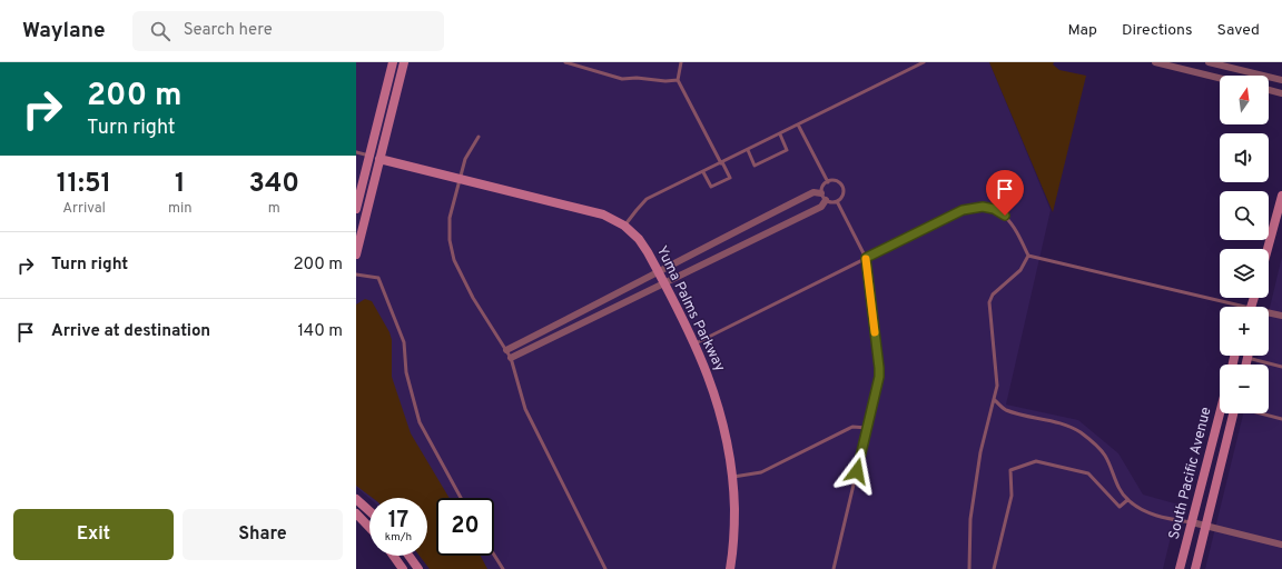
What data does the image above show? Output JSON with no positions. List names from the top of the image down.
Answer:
{
  "streets": {
    "street": ["Yuma Palms Parkway", "South Pacific Avenue"]
  },
  "north": "top",
  "page": {
    "header": "Waylane",
    "search": "Search here",
    "nav": ["Map", "Directions", "Saved"],
    "turn": ["200 m", "Turn right"],
    "map_buttons": ["+", "−"],
    "eta": [
      "11:51",
      "Arrival",
      "1",
      "min",
      "340",
      "m"
    ],
    "list": [
      {
        "name": "Turn right",
        "value": "200 m"
      },
      {
        "name": "Arrive at destination",
        "value": "140 m"
      }
    ],
    "speed": "17 km/h",
    "limit": "20",
    "buttons": ["Exit", "Share"]
  }
}
